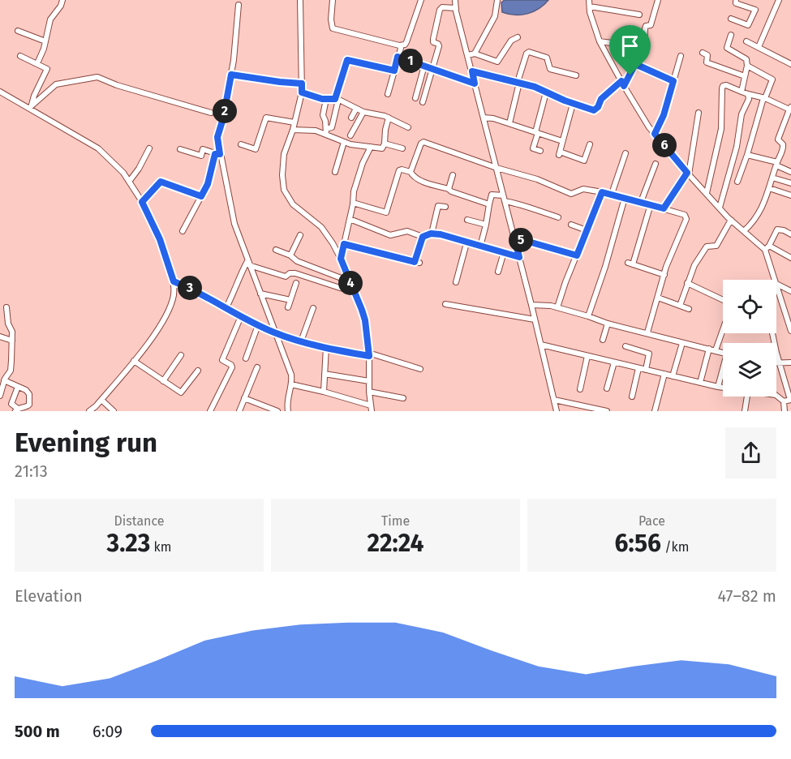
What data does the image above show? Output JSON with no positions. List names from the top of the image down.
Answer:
{
  "page": {
    "pins": [
      "1",
      "2",
      "6",
      "5",
      "4",
      "3"
    ],
    "heading": ["Evening run", "21:13"],
    "stats": [
      ["Distance", "3.23 km"],
      ["Time", "22:24"],
      ["Pace", "6:56 /km"]
    ],
    "chart": ["Elevation", "47–82 m"],
    "list": [
      {
        "name": "500 m",
        "note": "6:09"
      }
    ]
  }
}
